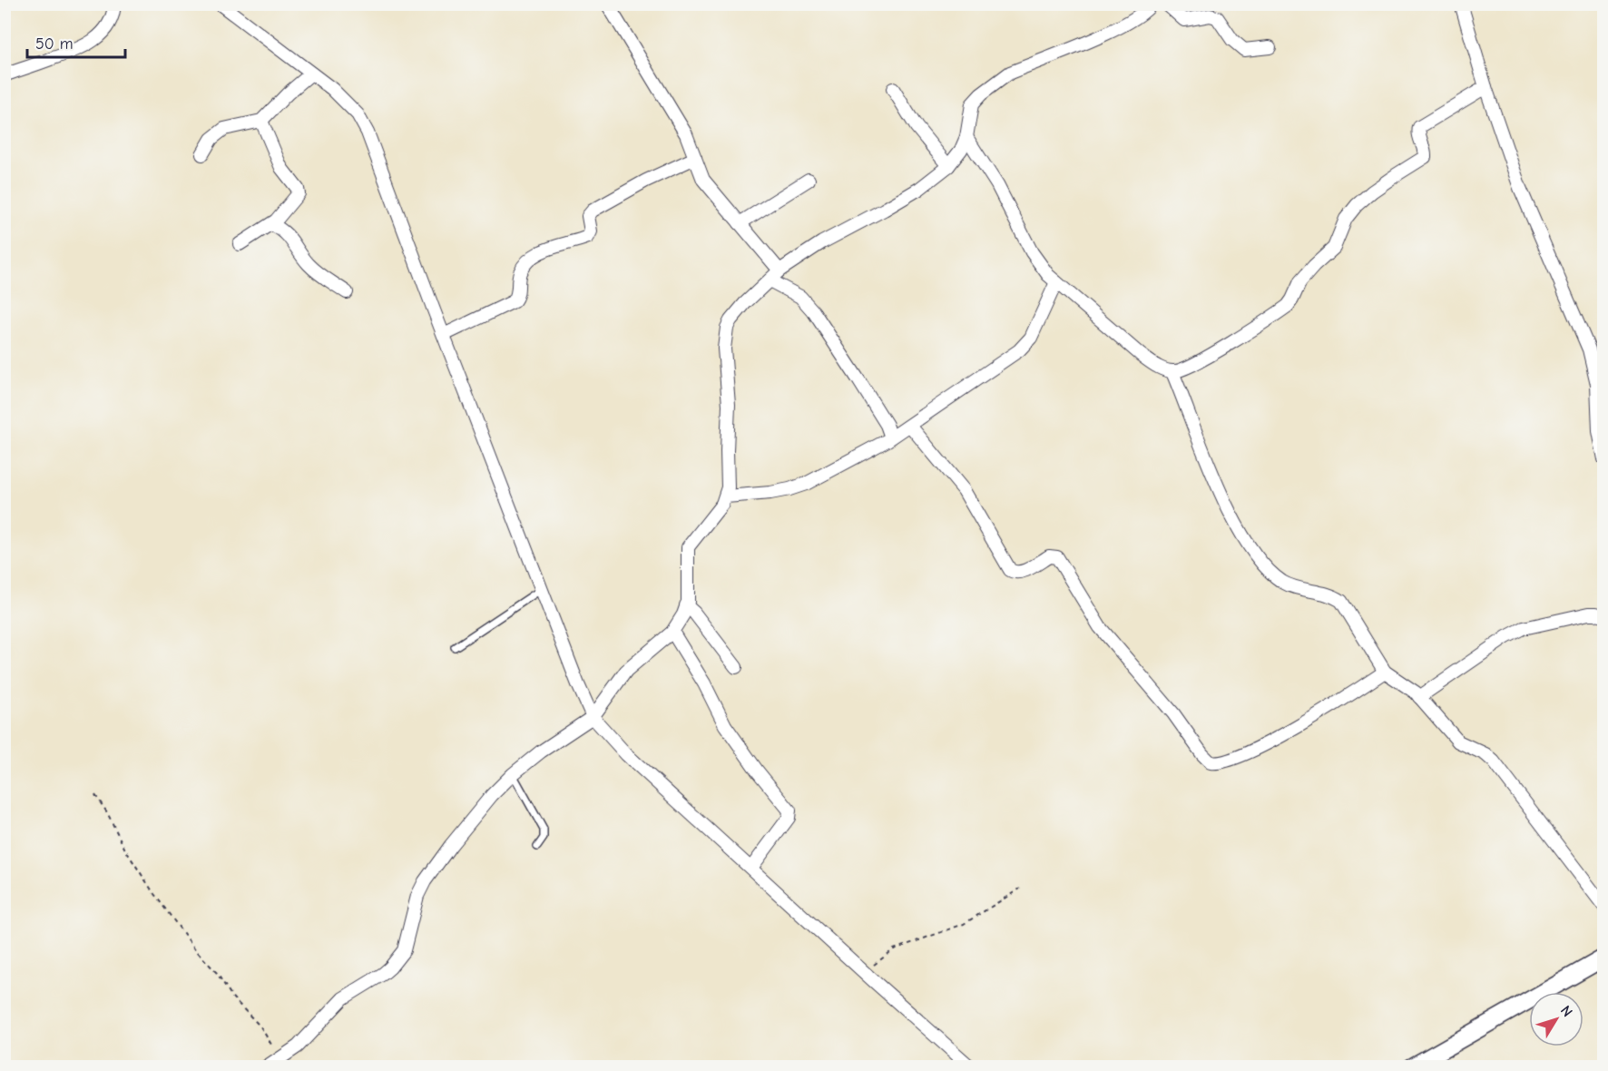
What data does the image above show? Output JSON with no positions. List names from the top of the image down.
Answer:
{
  "scale_bar": "50 m",
  "north": "top right"
}
